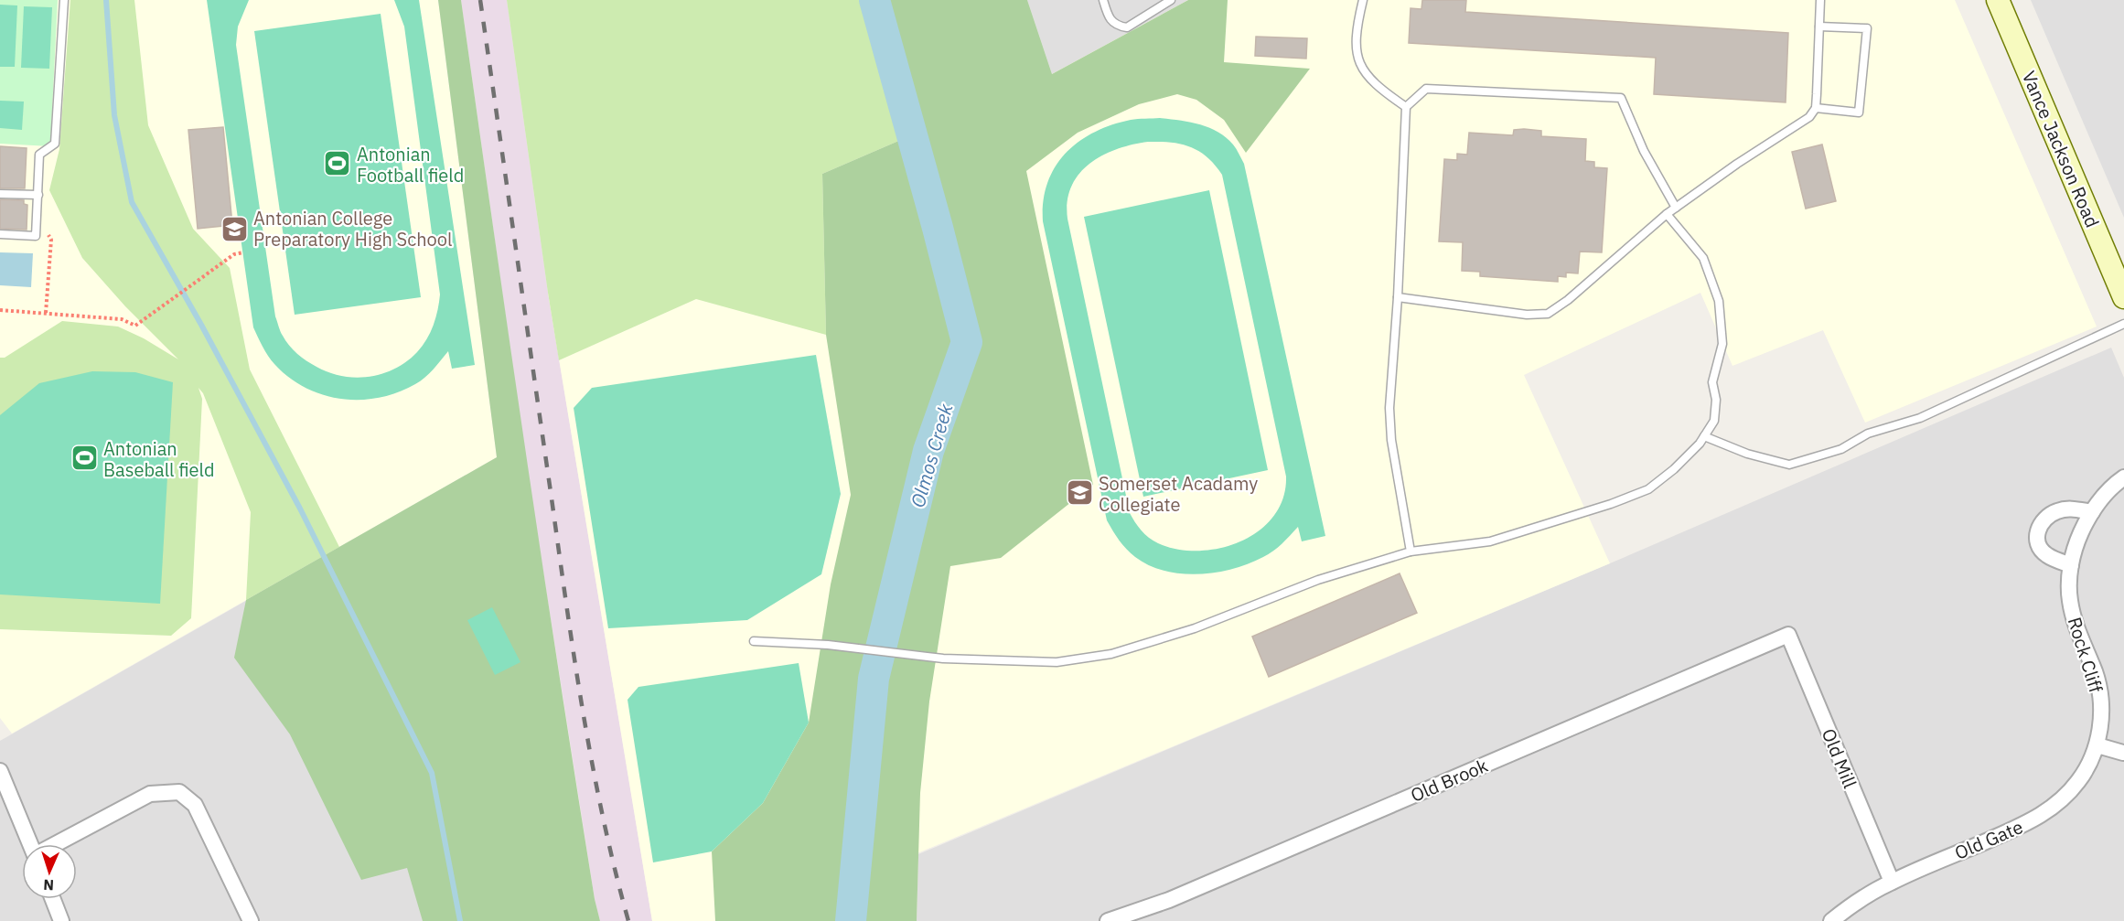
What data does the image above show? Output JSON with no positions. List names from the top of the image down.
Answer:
{
  "streets": {
    "main road": ["Vance Jackson Road"],
    "street": [
      "Rock Cliff",
      "Old Mill",
      "Old Brook",
      "Old Gate"
    ]
  },
  "crossings": [
    ["Rock Cliff", "Old Gate"],
    ["Old Mill", "Old Brook"],
    ["Old Mill", "Old Gate"]
  ],
  "water": ["Olmos Creek"],
  "places": {
    "sports": ["Antonian Football field", "Antonian Baseball field"],
    "school or university": ["Antonian College Preparatory High School", "Somerset Acadamy Collegiate"]
  },
  "north": "bottom"
}
